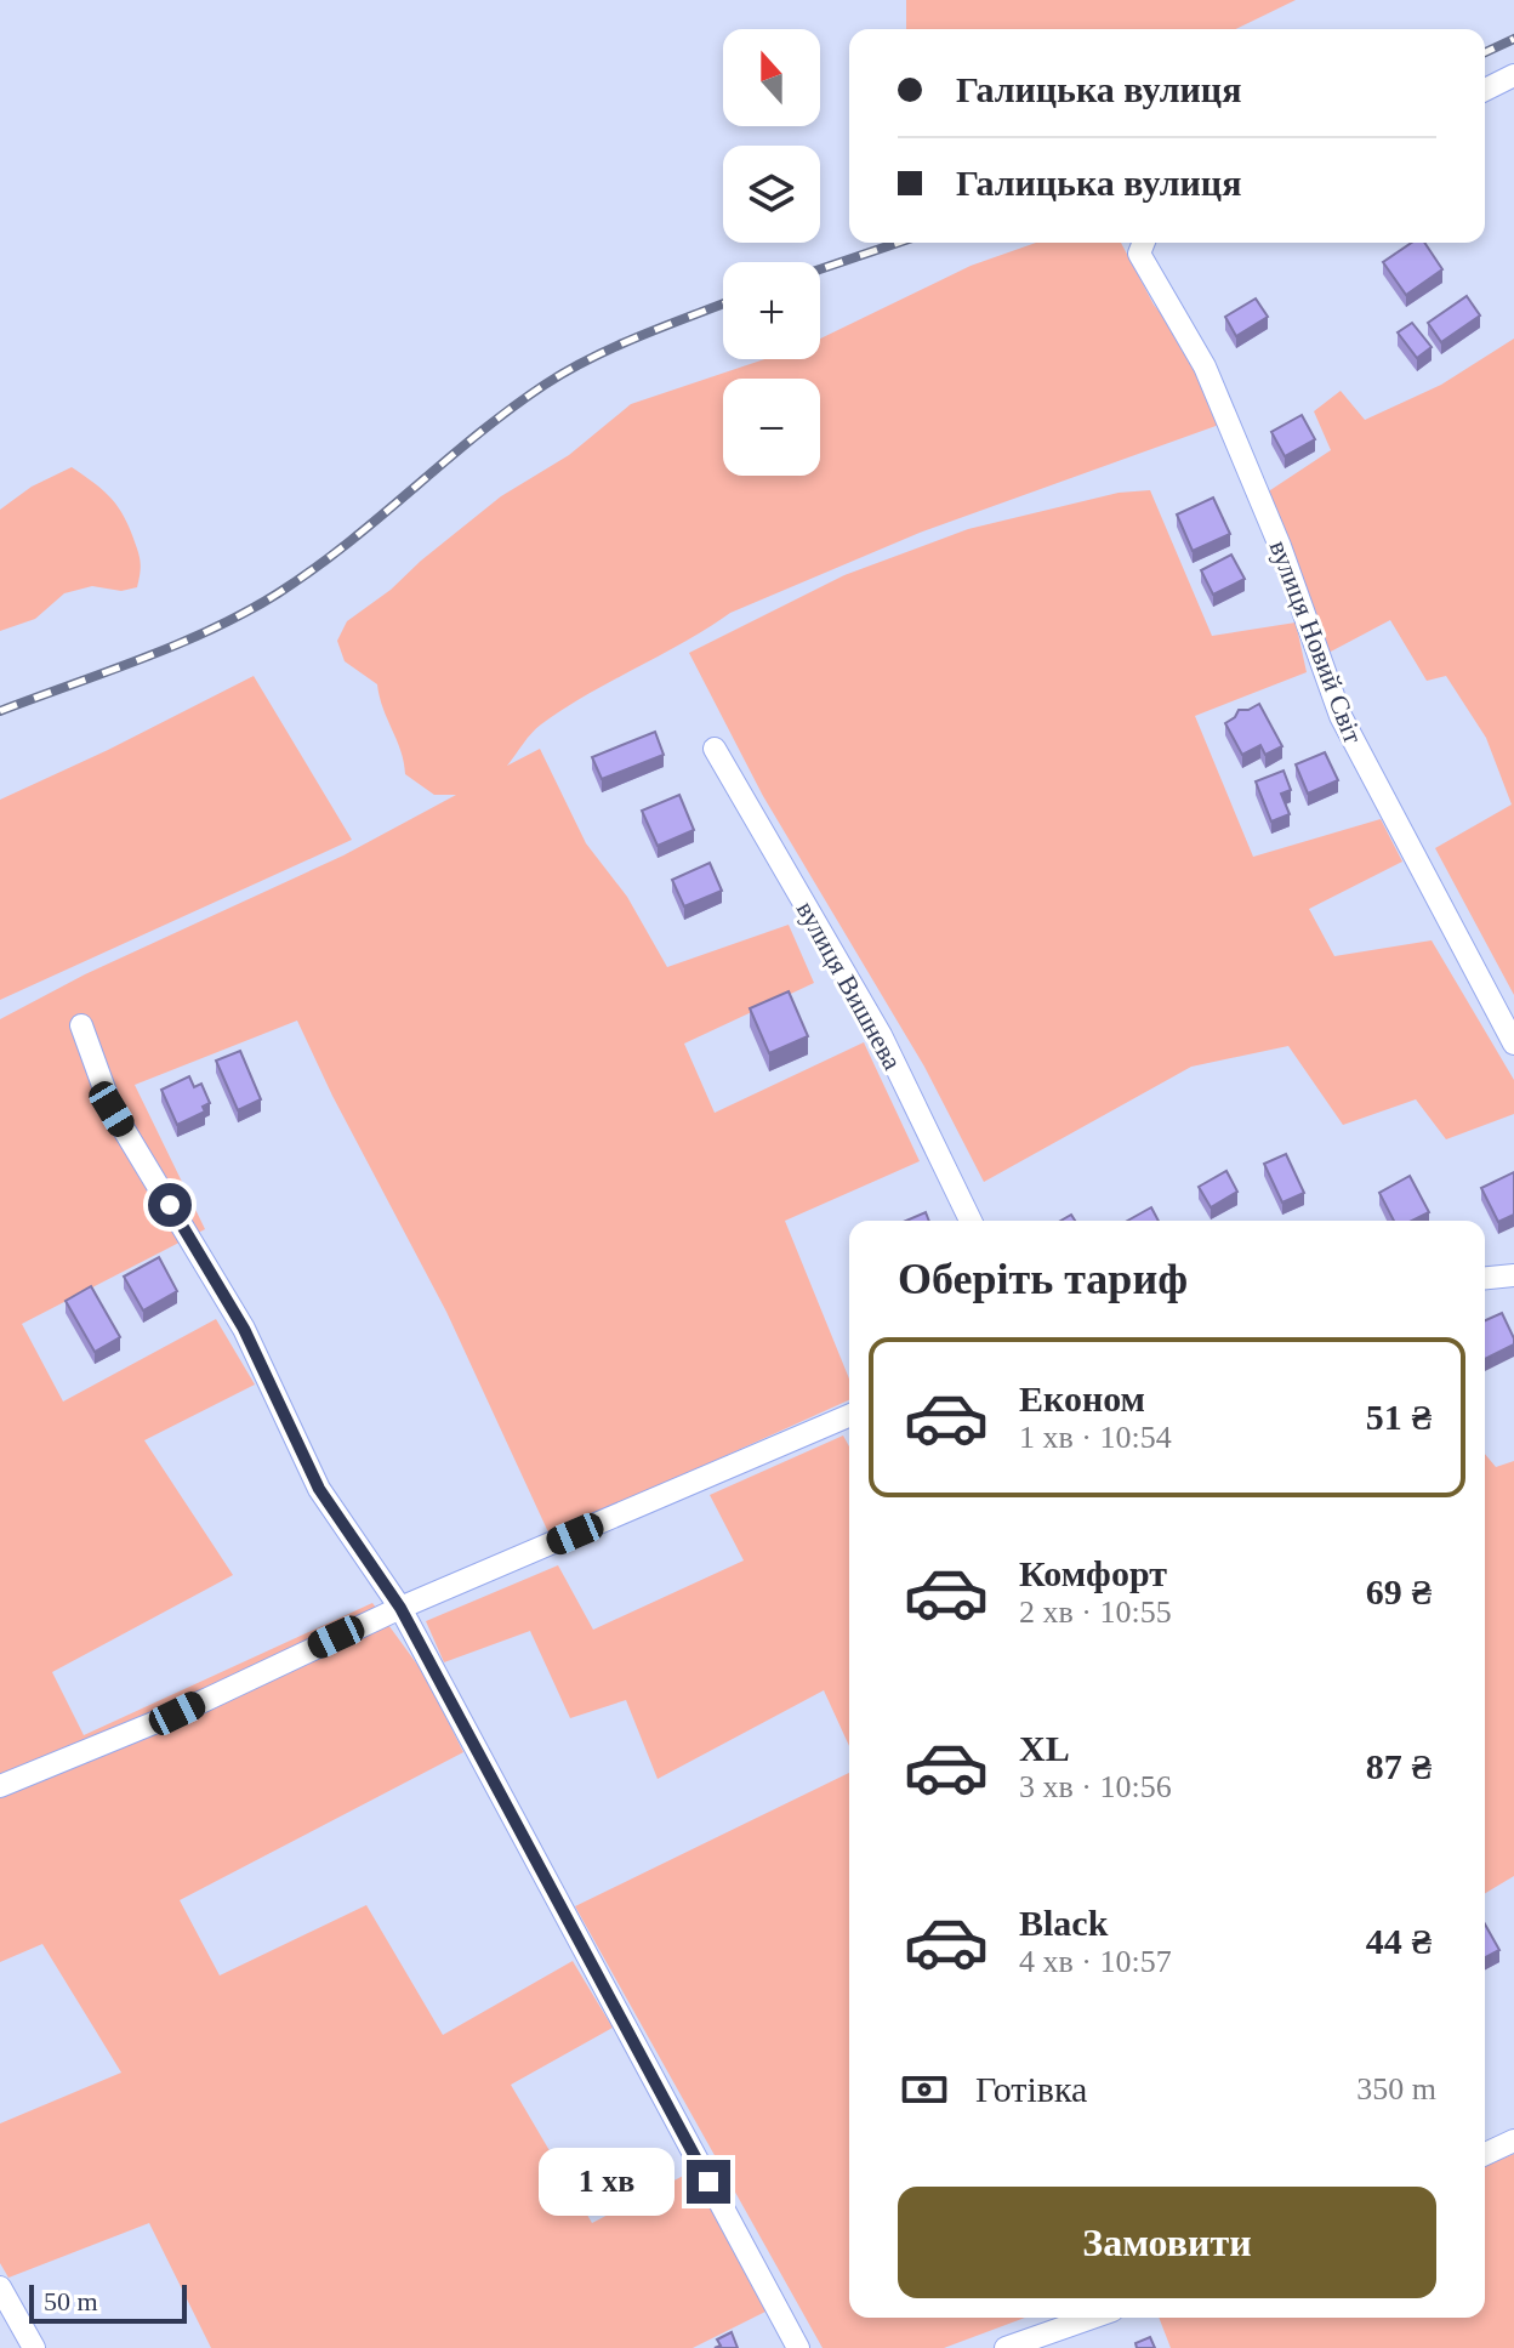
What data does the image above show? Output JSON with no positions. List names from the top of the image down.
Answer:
{
  "streets": {
    "street": ["вулиця Новий Світ", "вулиця Вишнева"]
  },
  "scale_bar": "50 m",
  "north": "top",
  "page": {
    "map_buttons": ["+", "−"],
    "banner": ["Галицька вулиця", "Галицька вулиця"],
    "heading": "Оберіть тариф",
    "list": [
      {
        "name": "Економ",
        "note": "1 хв · 10:54",
        "value": "51 ₴"
      },
      {
        "name": "Комфорт",
        "note": "2 хв · 10:55",
        "value": "69 ₴"
      },
      {
        "name": "XL",
        "note": "3 хв · 10:56",
        "value": "87 ₴"
      },
      {
        "name": "Black",
        "note": "4 хв · 10:57",
        "value": "44 ₴"
      }
    ],
    "pay": ["Готівка", "350 m"],
    "bubble": "1 хв",
    "buttons": "Замовити",
    "scale": "50 m"
  }
}
